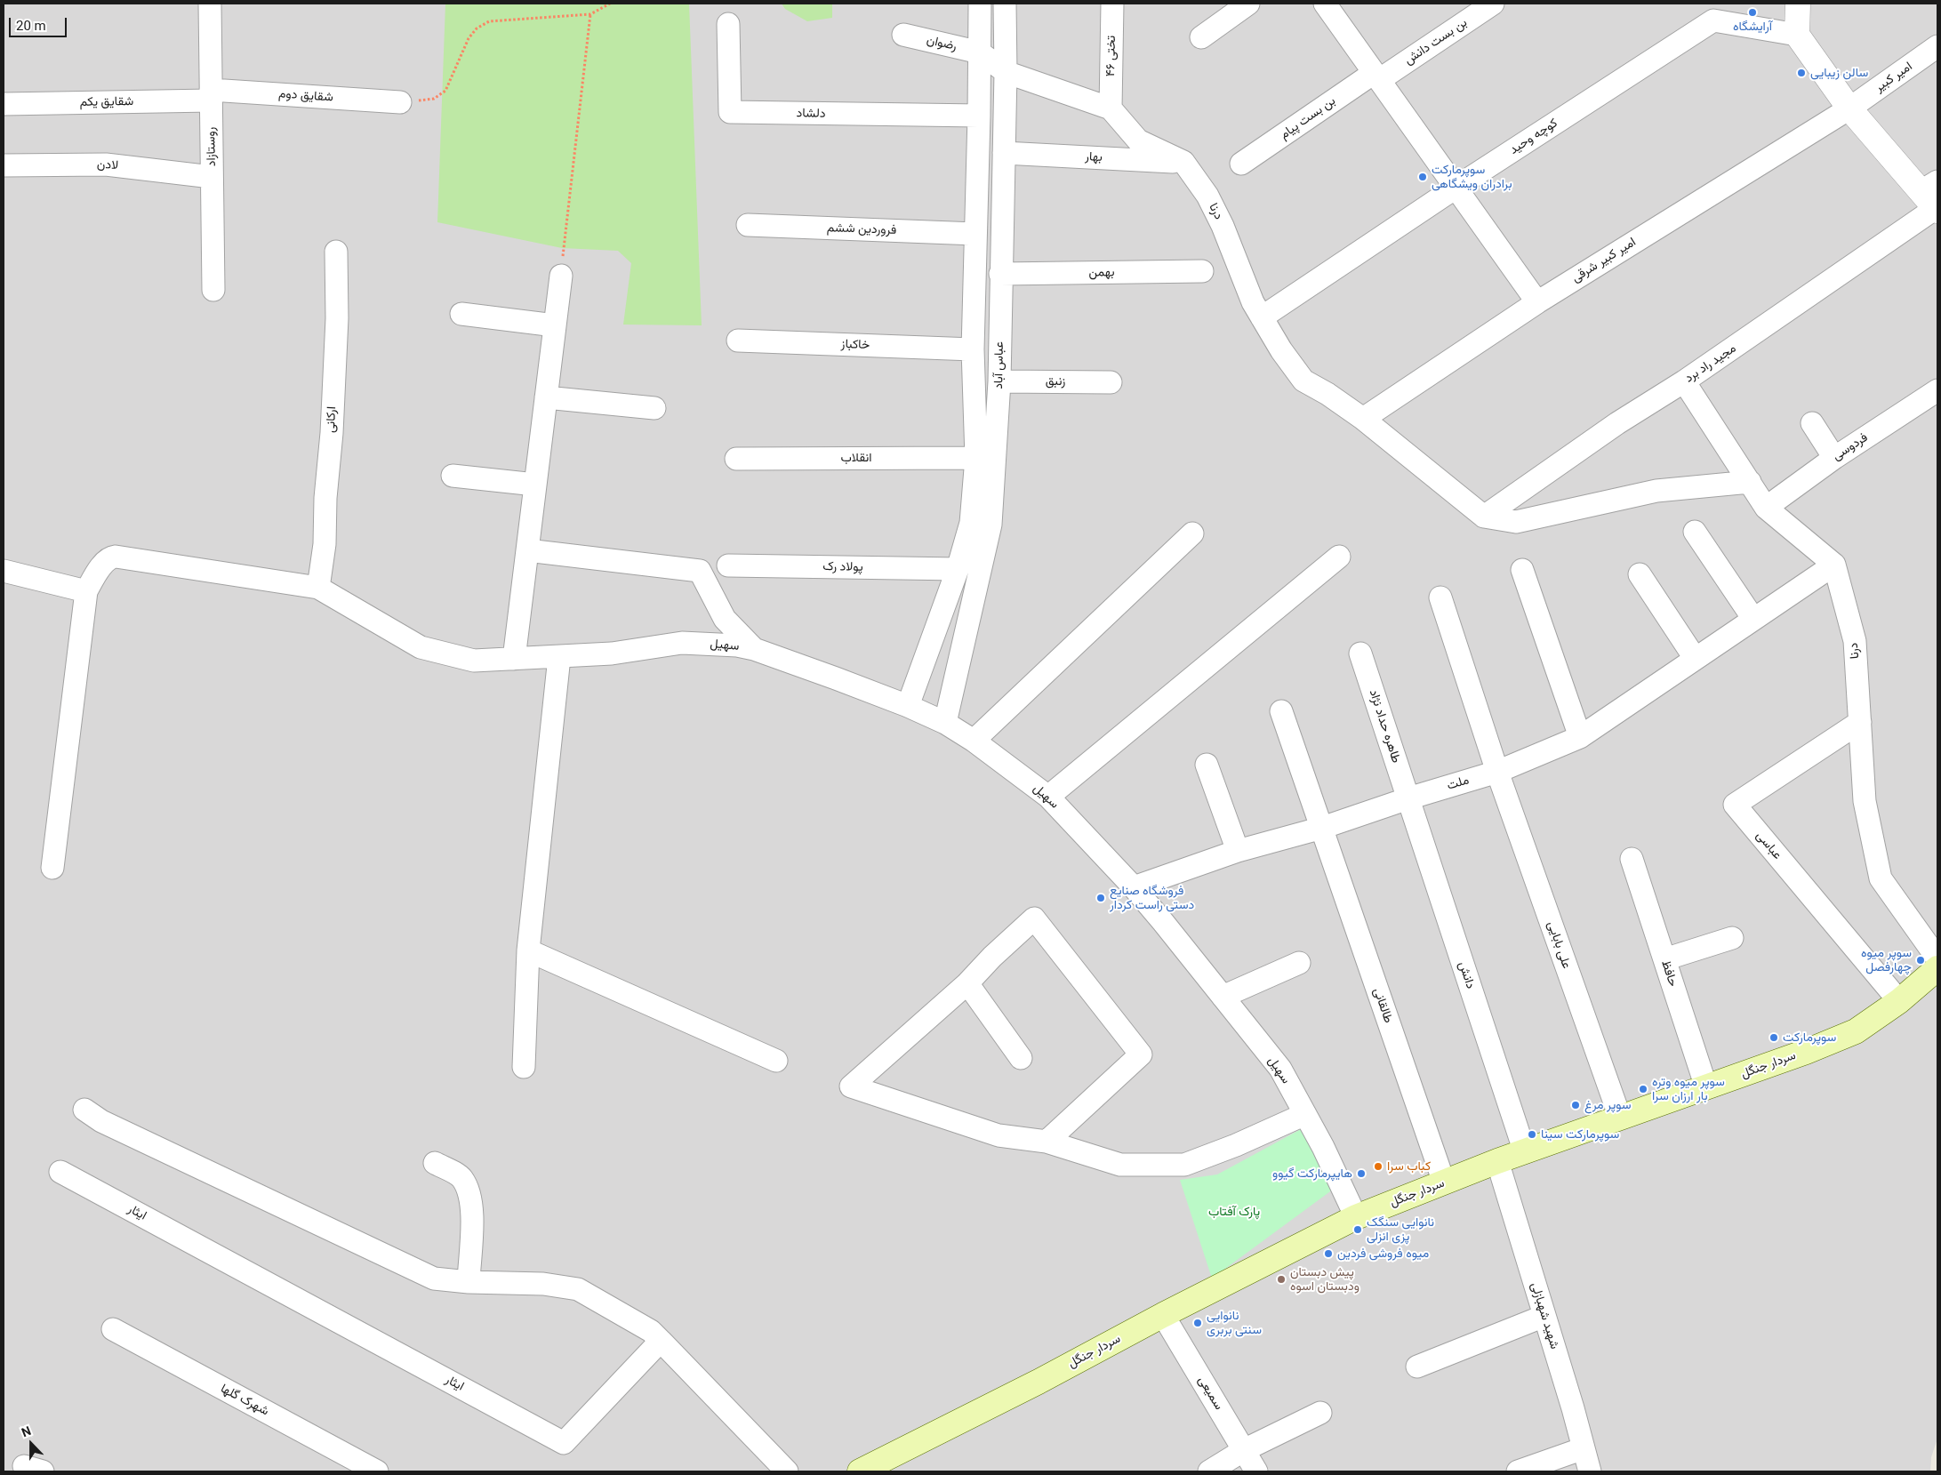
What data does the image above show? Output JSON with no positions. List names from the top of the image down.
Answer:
{
  "streets": {
    "main road": ["سردار جنگل"],
    "street": [
      "بن بست دانش",
      "رضوان",
      "تختی ۴۶",
      "امیر کبیر",
      "شقایق دوم",
      "شقایق یکم",
      "دلشاد",
      "بن بست پیام",
      "کوچه وحید",
      "روستازاد",
      "بهار",
      "لادن",
      "درنا",
      "فروردین ششم",
      "امیر کبیر شرقی",
      "بهمن",
      "خاکباز",
      "مجید راد برد",
      "عباس آباد",
      "زنبق",
      "ارکانی",
      "فردوسی",
      "انقلاب",
      "پولاد رک",
      "سهیل",
      "طاهره حداد نژاد",
      "ملت",
      "عباسی",
      "علی بابایی",
      "حافظ",
      "دانش",
      "طالقانی",
      "ایثار",
      "شهید شهبازلی",
      "سمیعی",
      "شهرک گلها"
    ]
  },
  "crossings": [
    ["بن بست دانش", "بن بست پیام"],
    ["رضوان", "عباس آباد"],
    ["تختی ۴۶", "درنا"],
    ["امیر کبیر", "امیر کبیر شرقی"],
    ["شقایق دوم", "شقایق یکم"],
    ["شقایق دوم", "روستازاد"],
    ["شقایق یکم", "روستازاد"],
    ["دلشاد", "عباس آباد"],
    ["کوچه وحید", "درنا"],
    ["روستازاد", "لادن"],
    ["بهار", "درنا"],
    ["بهار", "عباس آباد"],
    ["درنا", "امیر کبیر شرقی"],
    ["درنا", "مجید راد برد"],
    ["درنا", "ملت"],
    ["درنا", "عباسی"],
    ["فروردین ششم", "عباس آباد"],
    ["بهمن", "عباس آباد"],
    ["خاکباز", "عباس آباد"],
    ["عباس آباد", "زنبق"],
    ["عباس آباد", "انقلاب"],
    ["عباس آباد", "پولاد رک"],
    ["عباس آباد", "سهیل"],
    ["ارکانی", "سهیل"],
    ["سهیل", "ملت"],
    ["سهیل", "سردار جنگل"],
    ["طاهره حداد نژاد", "ملت"],
    ["طاهره حداد نژاد", "دانش"],
    ["ملت", "علی بابایی"],
    ["ملت", "دانش"],
    ["ملت", "طالقانی"],
    ["عباسی", "سردار جنگل"],
    ["علی بابایی", "سردار جنگل"],
    ["حافظ", "سردار جنگل"],
    ["دانش", "سردار جنگل"],
    ["طالقانی", "سردار جنگل"],
    ["سردار جنگل", "شهید شهبازلی"],
    ["سردار جنگل", "سمیعی"]
  ],
  "parks": ["پارک آفتاب"],
  "places": [
    "آرایشگاه",
    "سالن زیبایی",
    "سوپرمارکت برادران ویشگاهی",
    "فروشگاه صنایع دستی راست کردار",
    "سوپر میوه چهارفصل",
    "سوپرمارکت",
    "سوپر میوه وتره بار ارزان سرا",
    "سوپر مرغ",
    "سوپرمارکت سینا",
    "کباب سرا",
    "هایپرمارکت گیوو",
    "نانوایی سنگک پزی انزلی",
    "میوه فروشی فردین",
    "پیش دبستان ودبستان اسوه",
    "نانوایی سنتی بربری"
  ],
  "scale_bar": "20 m",
  "north": "top"
}
